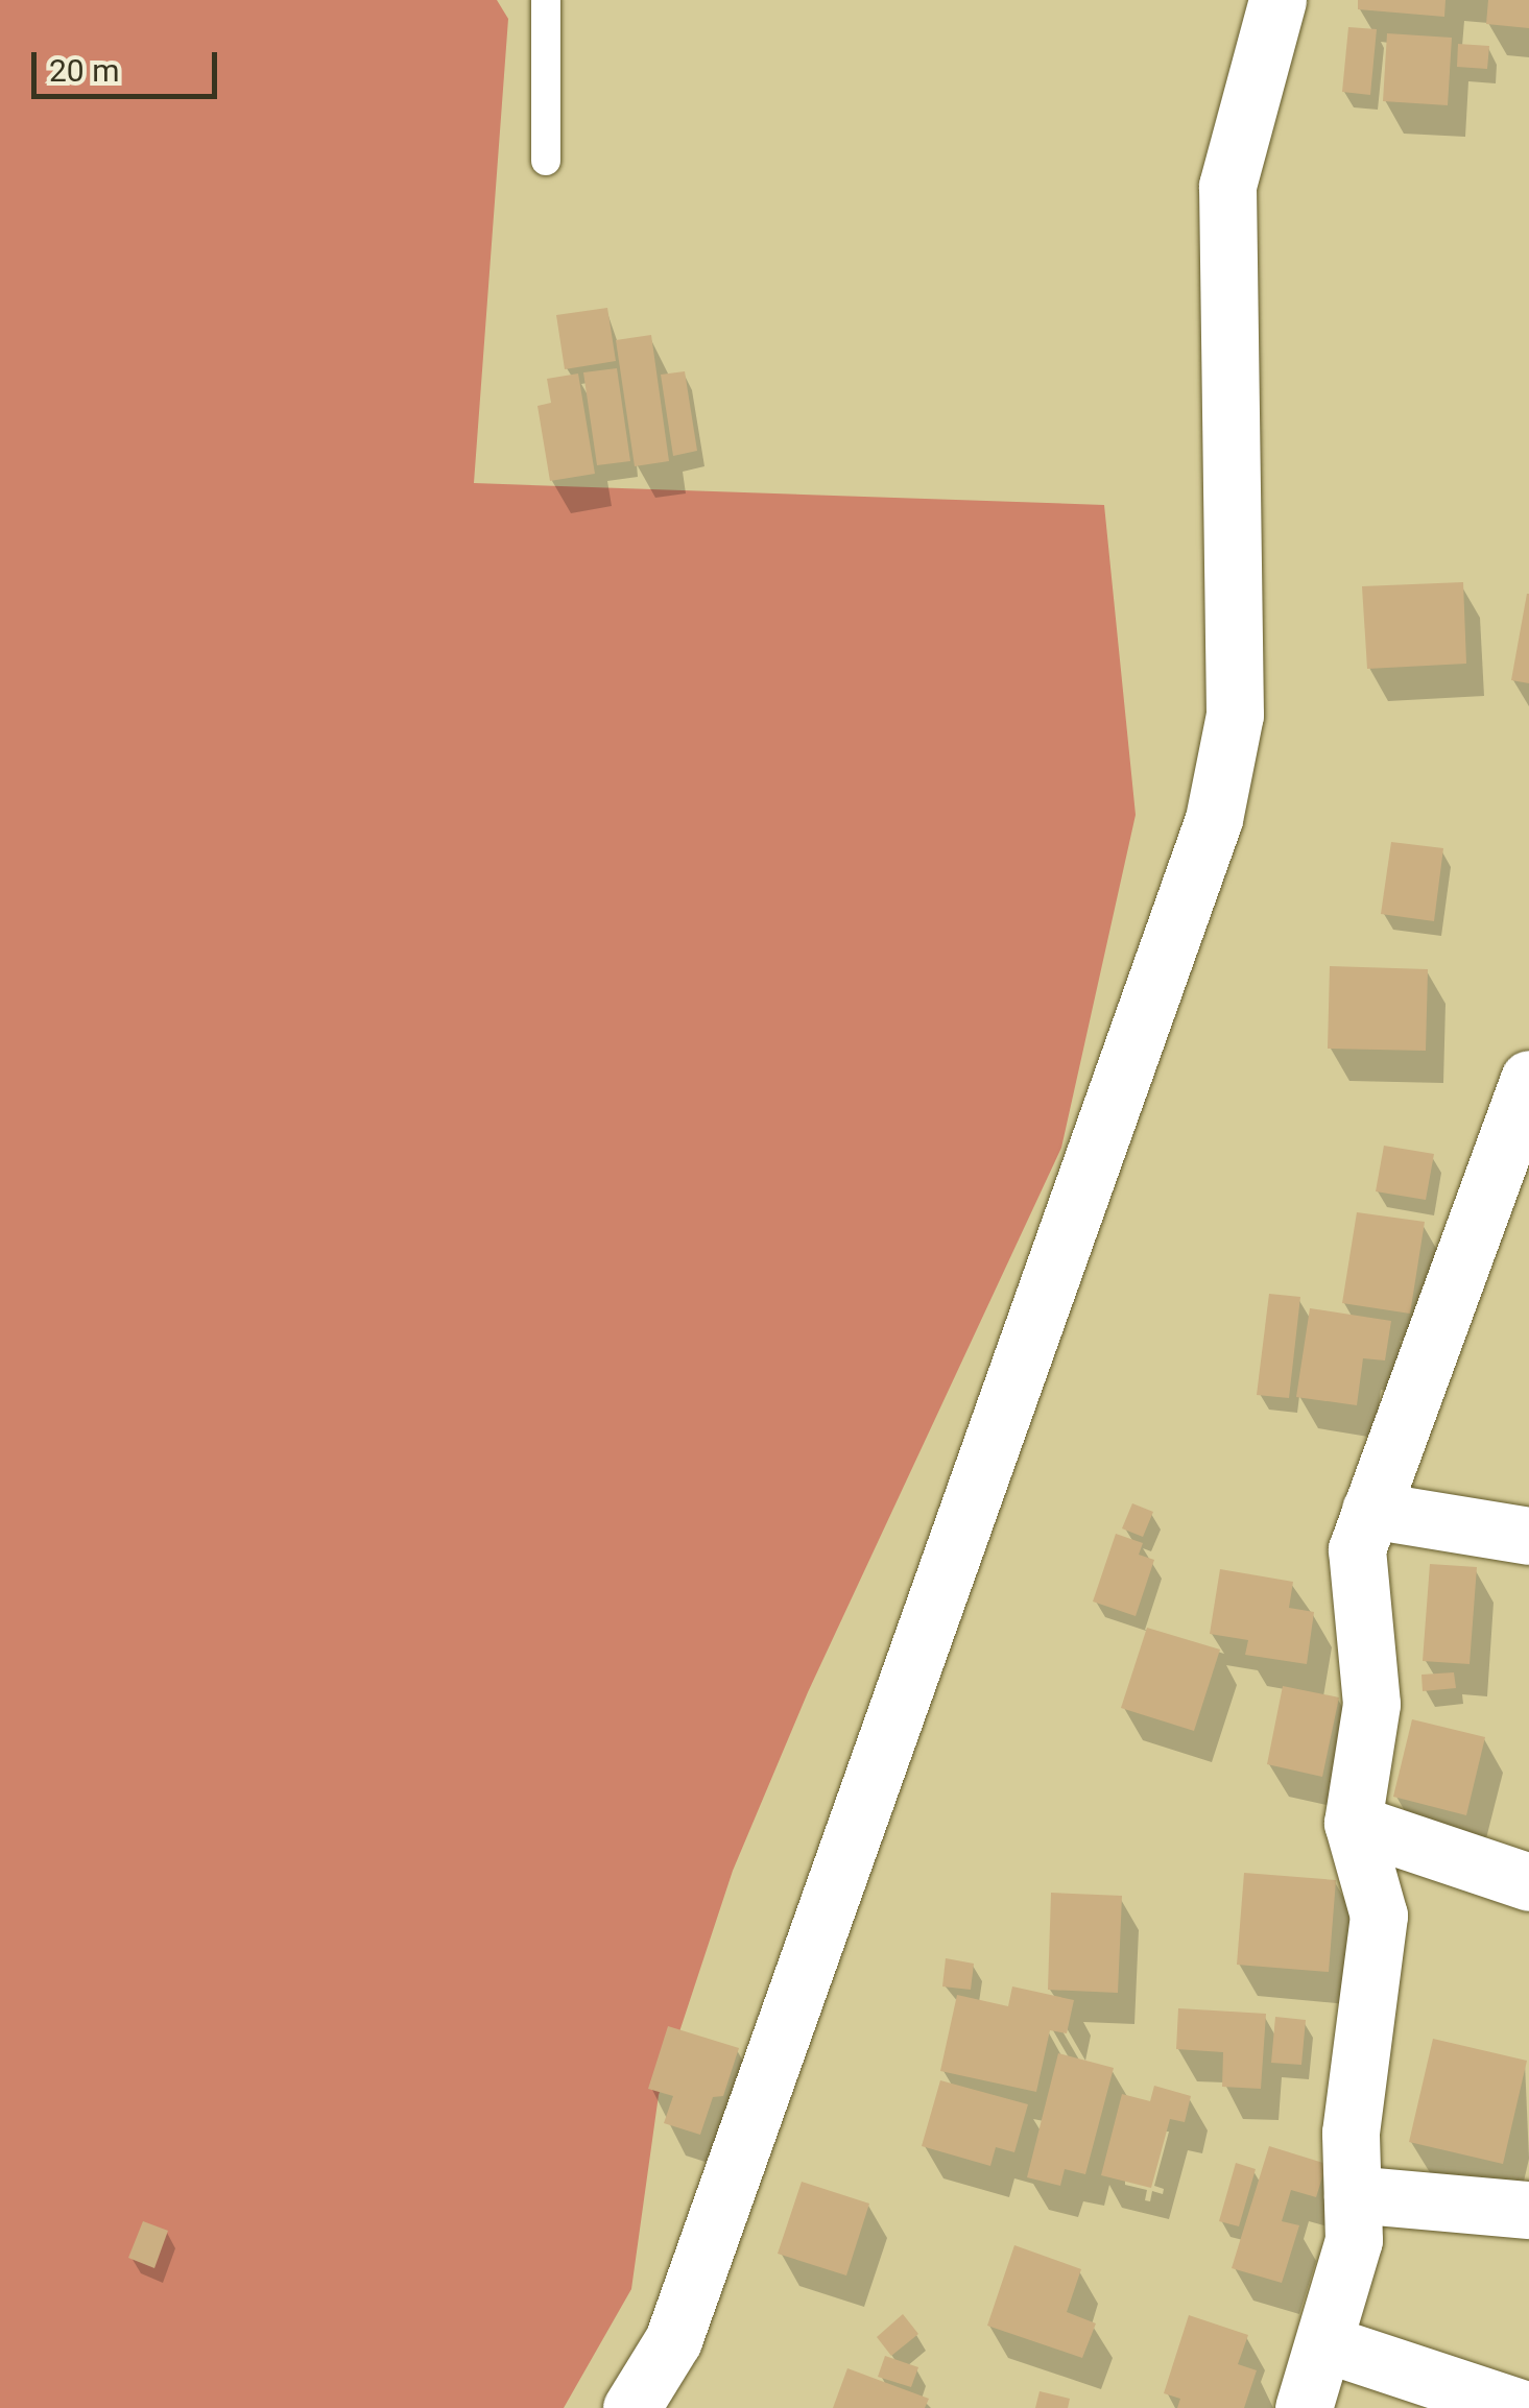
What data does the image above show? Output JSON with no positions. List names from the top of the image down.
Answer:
{
  "scale_bar": "20 m"
}
